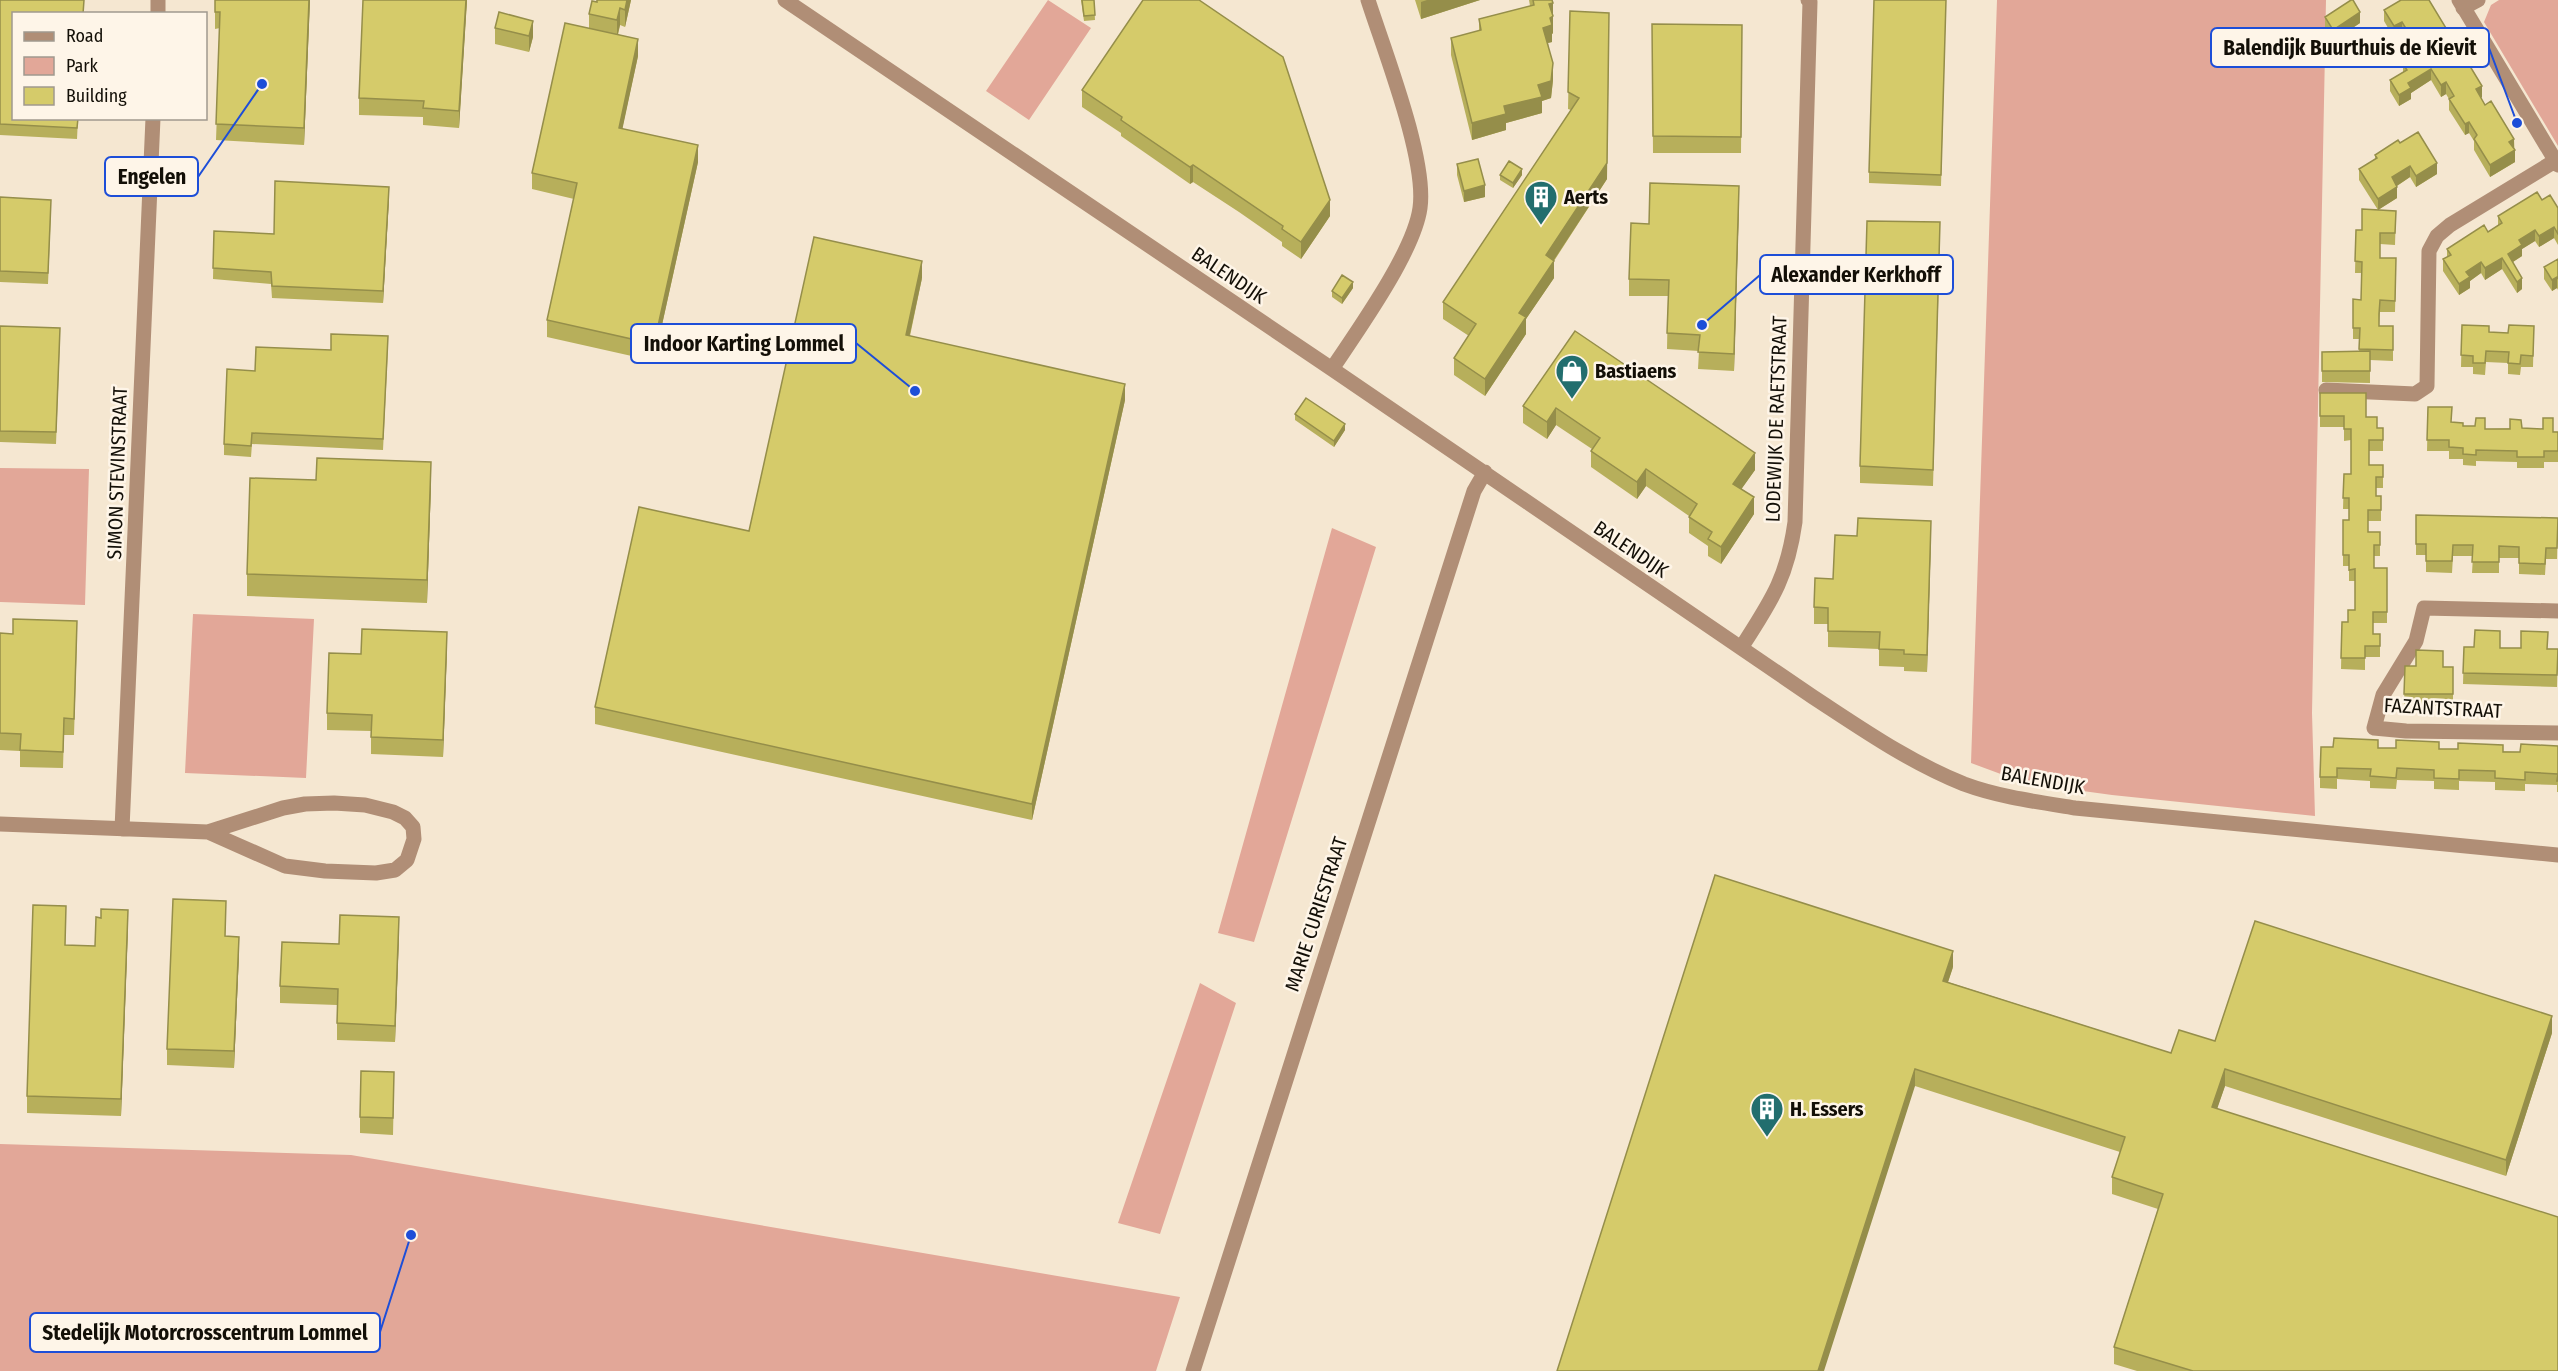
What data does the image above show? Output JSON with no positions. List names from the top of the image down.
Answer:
{
  "streets": {
    "street": [
      "BALENDIJK",
      "LODEWIJK DE RAETSTRAAT",
      "SIMON STEVINSTRAAT",
      "FAZANTSTRAAT",
      "MARIE CURIESTRAAT"
    ]
  },
  "crossings": [
    ["BALENDIJK", "LODEWIJK DE RAETSTRAAT"],
    ["BALENDIJK", "MARIE CURIESTRAAT"]
  ],
  "places": {
    "other": [
      "Engelen",
      "Balendijk Buurthuis de Kievit",
      "Alexander Kerkhoff",
      "Indoor Karting Lommel",
      "Stedelijk Motorcrosscentrum Lommel"
    ],
    "building": ["Aerts", "H. Essers"],
    "shop": ["Bastiaens"]
  },
  "legend": ["Road", "Park", "Building"]
}
